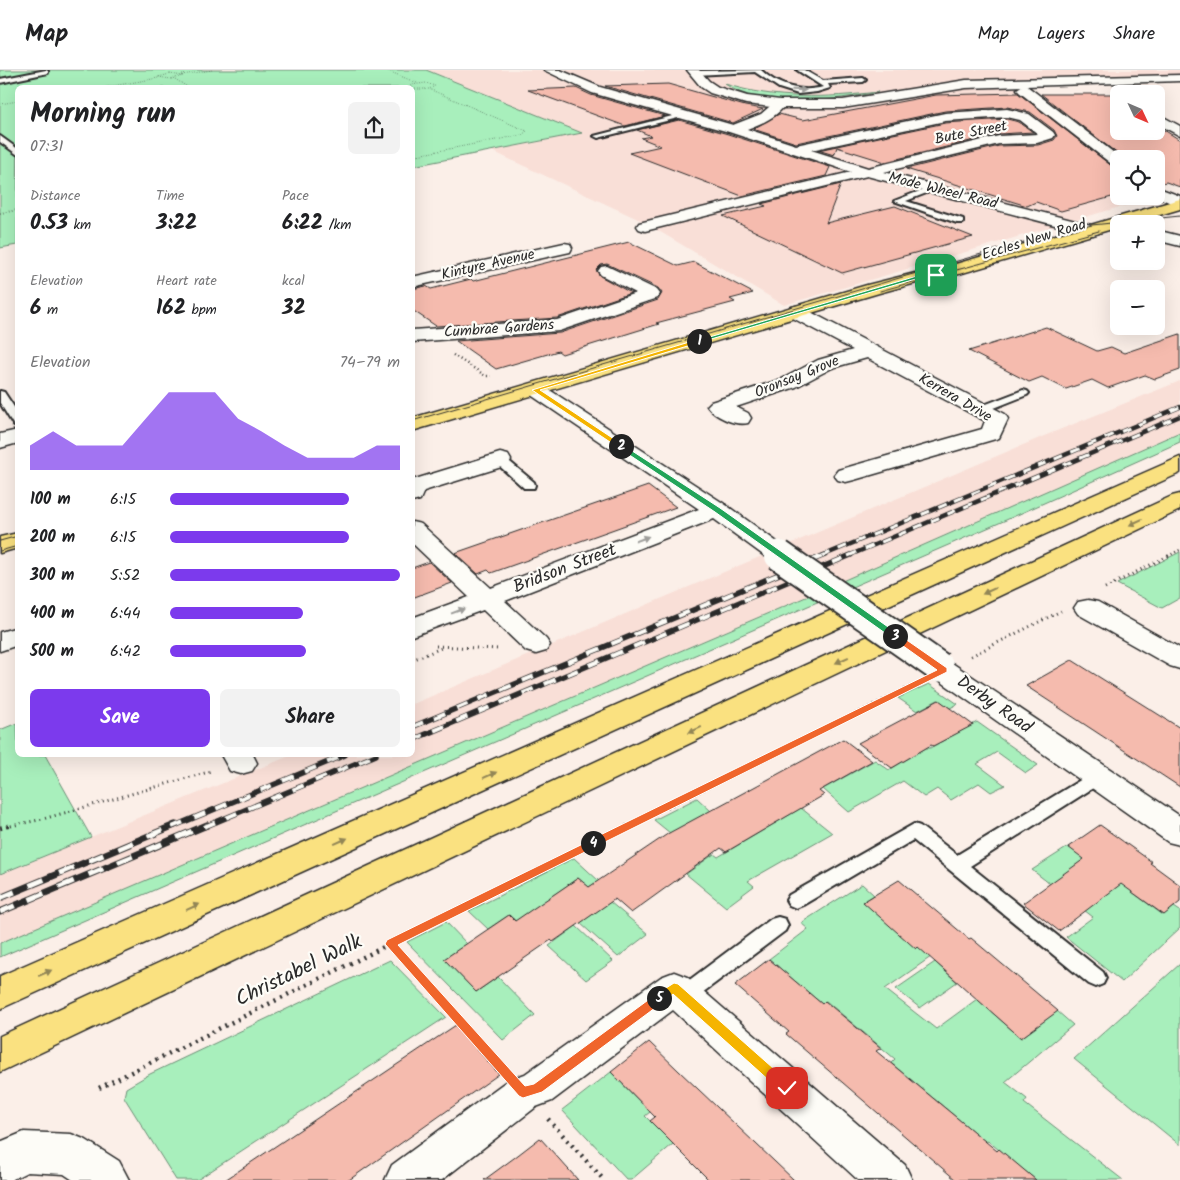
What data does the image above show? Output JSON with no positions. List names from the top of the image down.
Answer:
{
  "streets": {
    "main road": ["Eccles New Road"],
    "street": [
      "Bute Street",
      "Mode Wheel Road",
      "Kintyre Avenue",
      "Cumbrae Gardens",
      "Oronsay Grove",
      "Kerrera Drive",
      "Bridson Street",
      "Derby Road"
    ],
    "path": ["Christabel Walk"]
  },
  "crossings": [
    ["Bute Street", "Mode Wheel Road"],
    ["Mode Wheel Road", "Eccles New Road"],
    ["Eccles New Road", "Kerrera Drive"],
    ["Eccles New Road", "Derby Road"],
    ["Oronsay Grove", "Kerrera Drive"],
    ["Bridson Street", "Derby Road"],
    ["Derby Road", "Christabel Walk"]
  ],
  "one_way": ["Bridson Street"],
  "north": "bottom right",
  "page": {
    "header": "Map",
    "nav": ["Map", "Layers", "Share"],
    "map_buttons": ["+", "−"],
    "heading": ["Morning run", "07:31"],
    "stats": [
      ["Distance", "0.53 km"],
      ["Time", "3:22"],
      ["Pace", "6:22 /km"],
      ["Elevation", "6 m"],
      ["Heart rate", "162 bpm"],
      ["kcal", "32"]
    ],
    "pins": [
      "1",
      "2",
      "3",
      "4",
      "5"
    ],
    "chart": ["Elevation", "74–79 m"],
    "list": [
      {
        "name": "100 m",
        "note": "6:15"
      },
      {
        "name": "200 m",
        "note": "6:15"
      },
      {
        "name": "300 m",
        "note": "5:52"
      },
      {
        "name": "400 m",
        "note": "6:44"
      },
      {
        "name": "500 m",
        "note": "6:42"
      }
    ],
    "buttons": ["Save", "Share"]
  }
}
